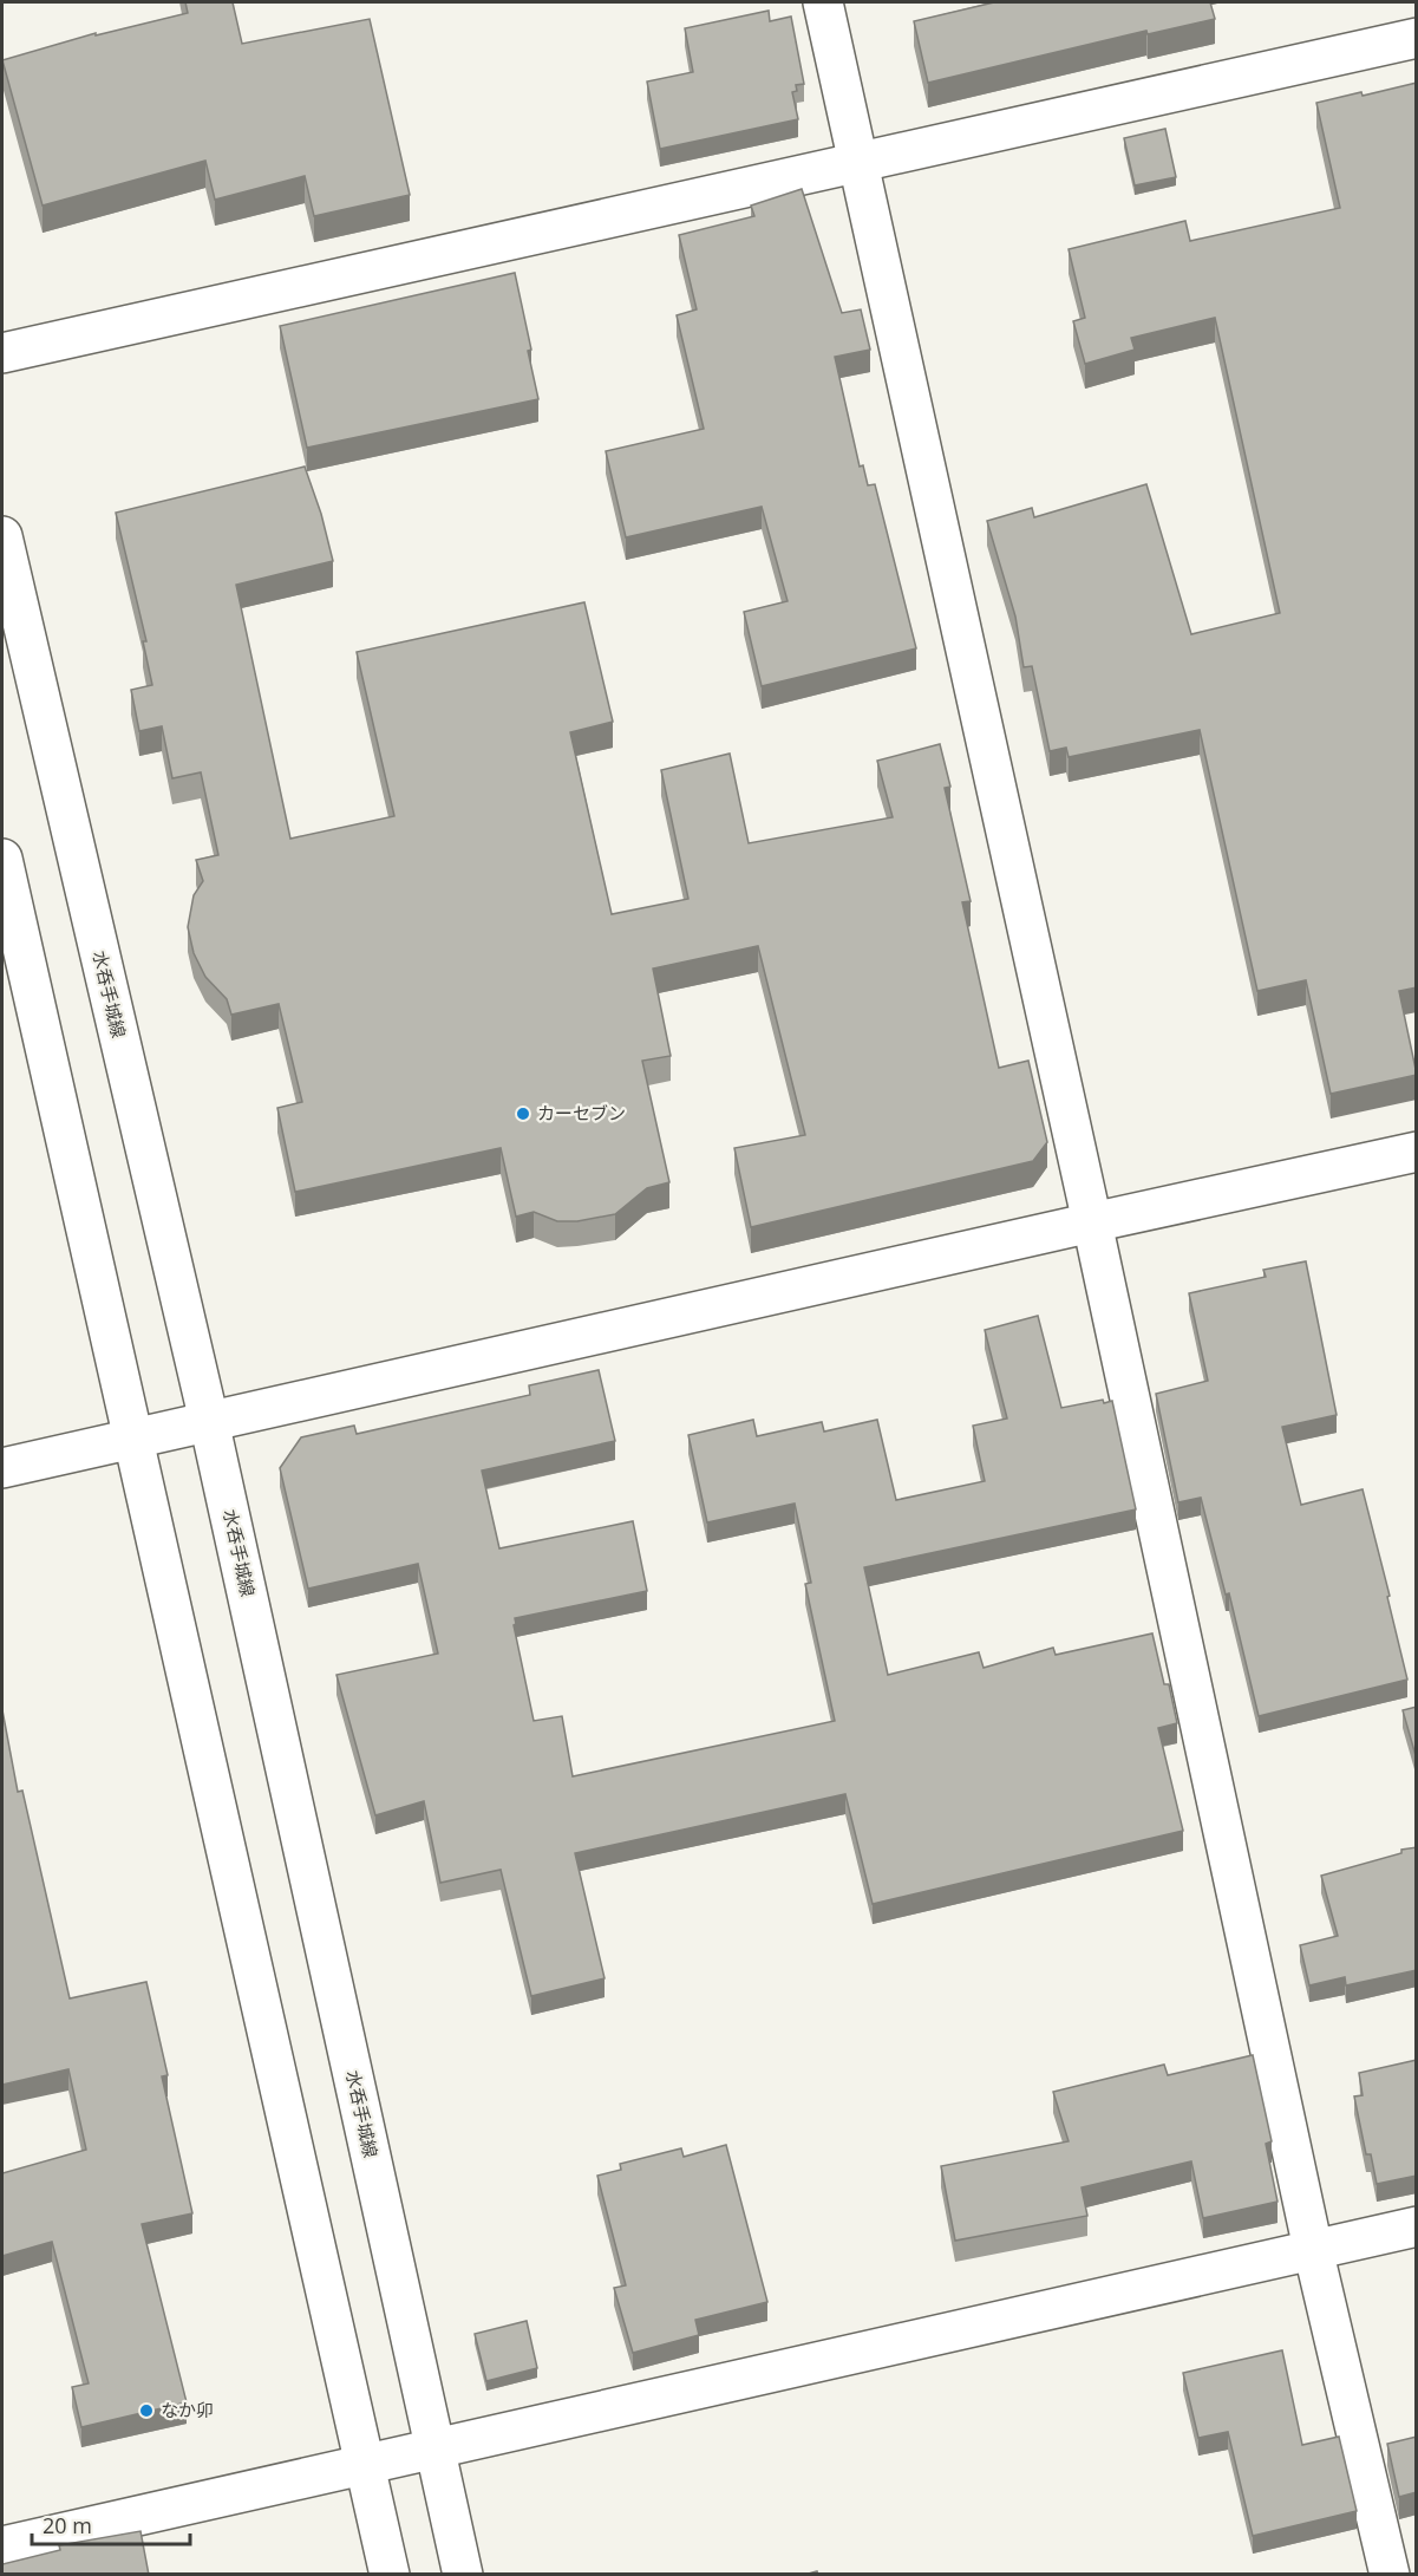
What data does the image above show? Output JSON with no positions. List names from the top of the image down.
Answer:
{
  "streets": {
    "street": ["水呑手城線"]
  },
  "places": ["カーセブン", "なか卯"],
  "scale_bar": "20 m"
}
